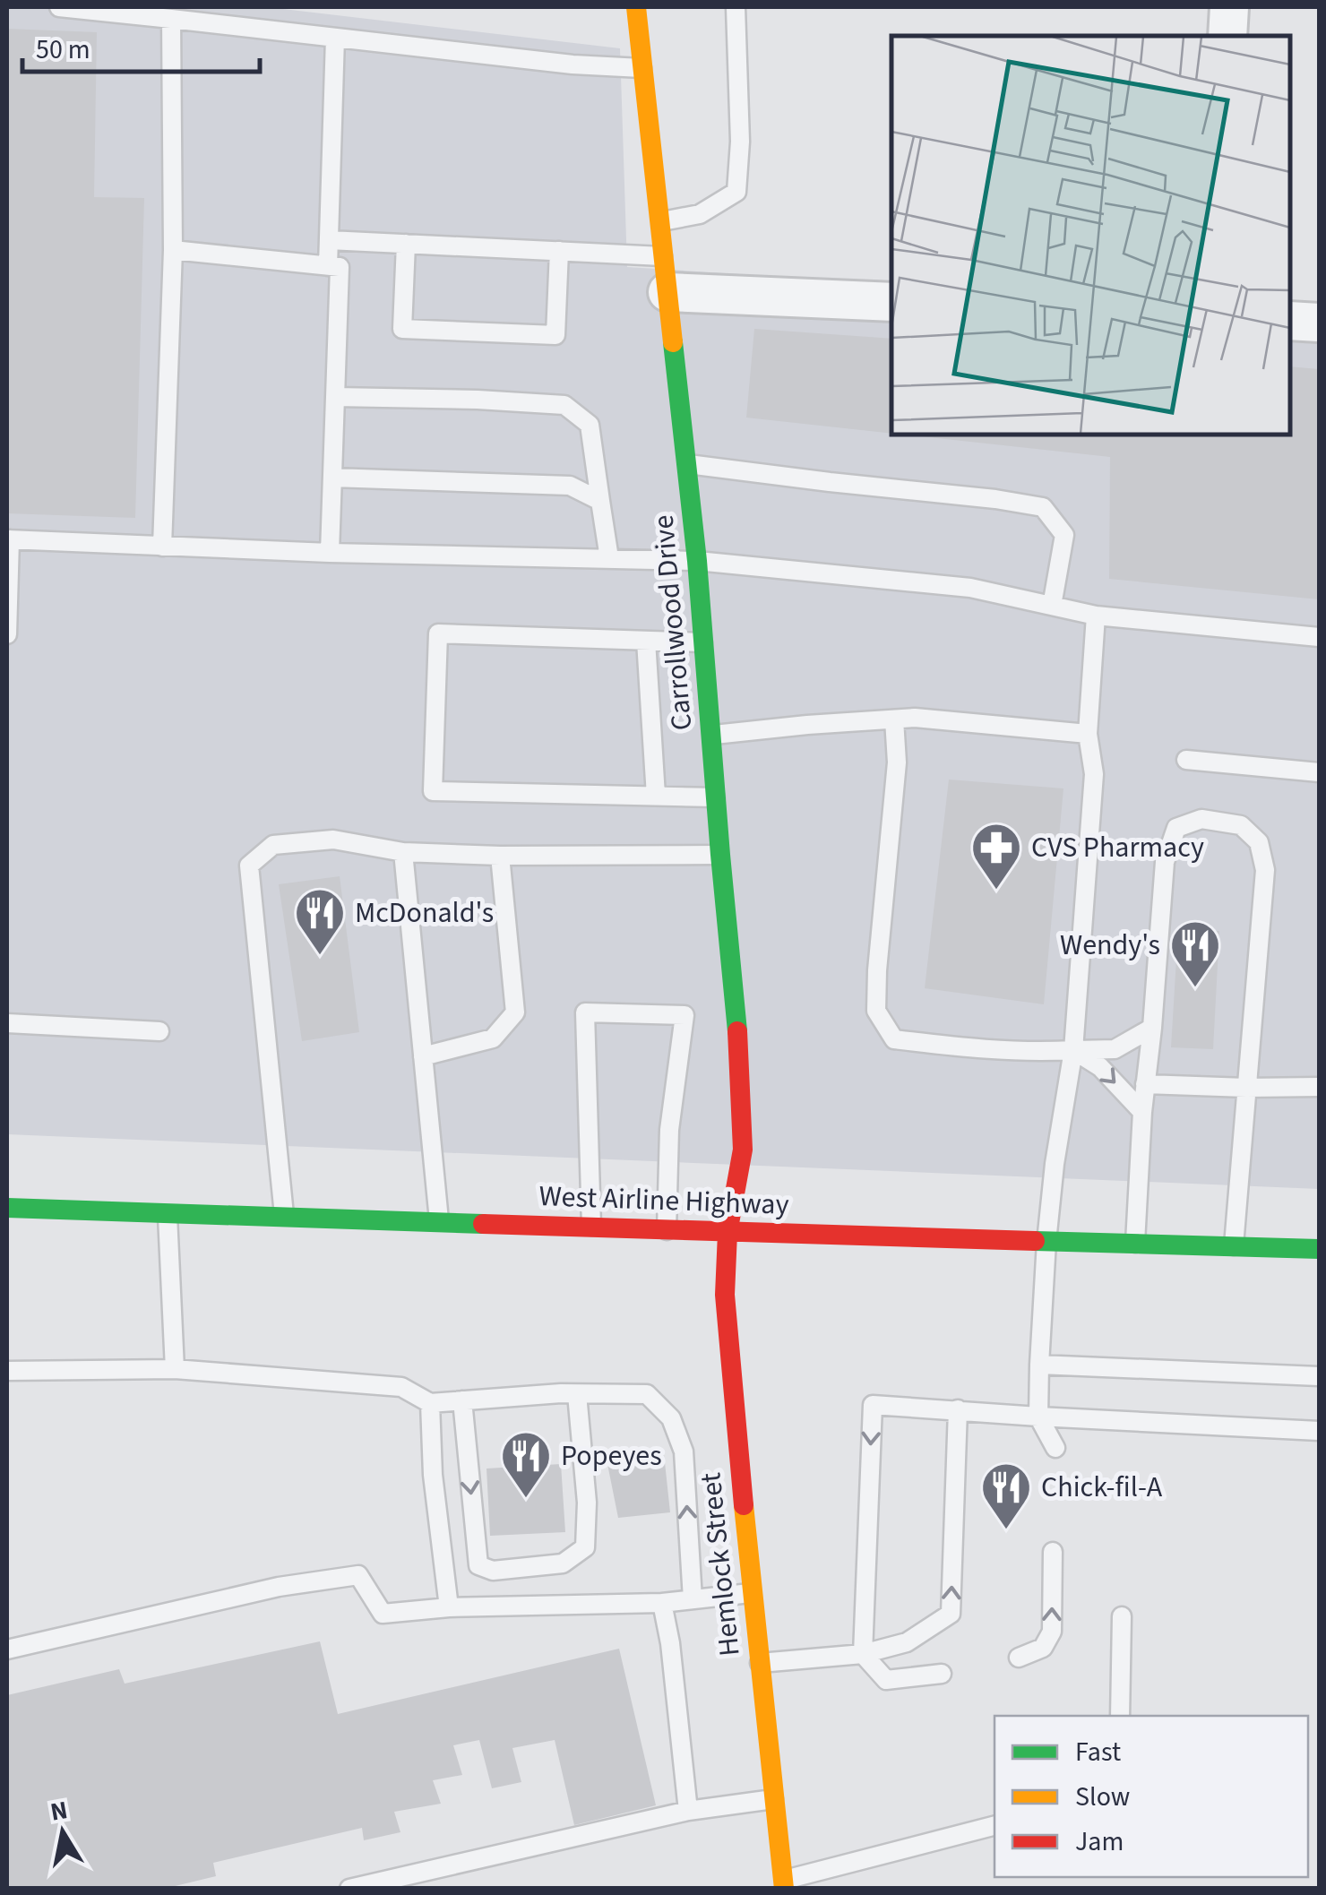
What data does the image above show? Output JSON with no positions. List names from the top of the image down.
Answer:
{
  "streets": {
    "main road": ["Carrollwood Drive", "West Airline Highway", "Hemlock Street"]
  },
  "crossings": [
    ["Carrollwood Drive", "West Airline Highway"],
    ["Carrollwood Drive", "Hemlock Street"],
    ["West Airline Highway", "Hemlock Street"]
  ],
  "places": {
    "pharmacy": ["CVS Pharmacy"],
    "restaurant": [
      "McDonald's",
      "Wendy's",
      "Popeyes",
      "Chick-fil-A"
    ]
  },
  "legend": ["Fast", "Slow", "Jam"],
  "scale_bar": "50 m",
  "north": "top"
}
